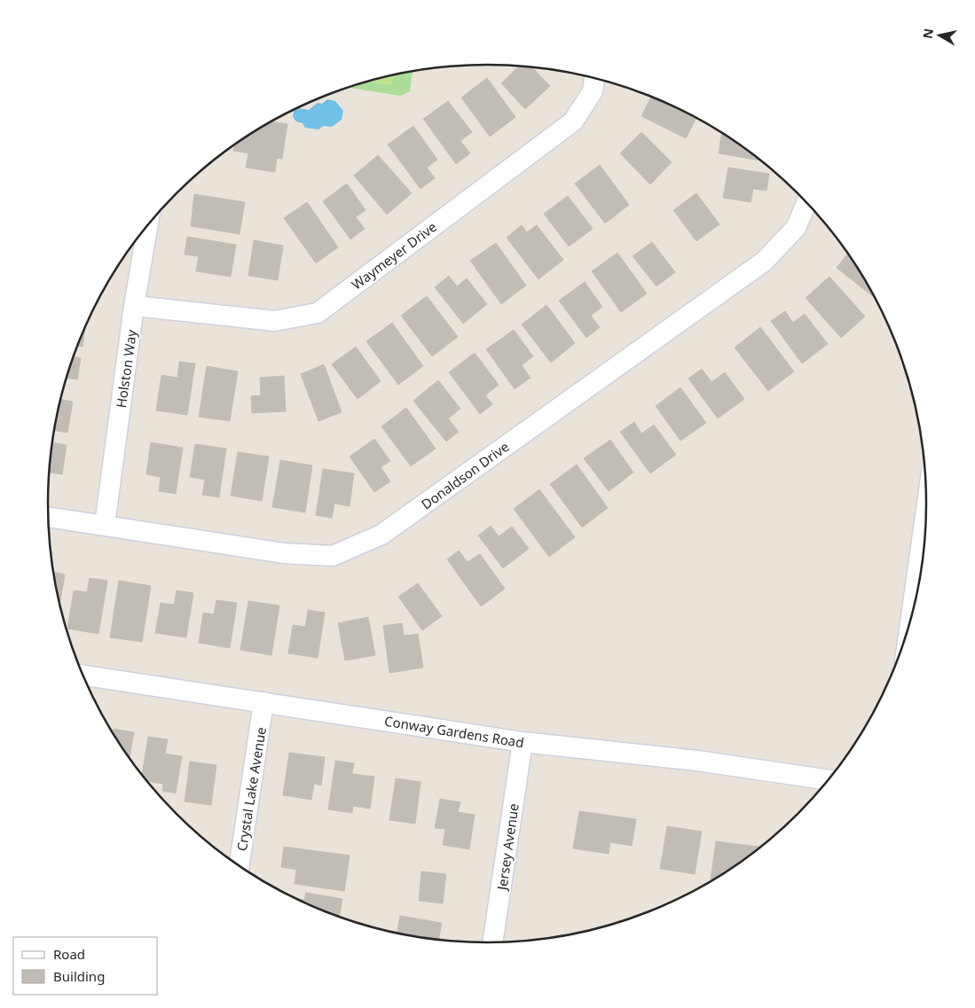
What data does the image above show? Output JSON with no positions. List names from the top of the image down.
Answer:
{
  "streets": {
    "street": [
      "Waymeyer Drive",
      "Holston Way",
      "Donaldson Drive",
      "Conway Gardens Road",
      "Crystal Lake Avenue",
      "Jersey Avenue"
    ]
  },
  "crossings": [
    ["Waymeyer Drive", "Holston Way"],
    ["Holston Way", "Donaldson Drive"],
    ["Conway Gardens Road", "Crystal Lake Avenue"],
    ["Conway Gardens Road", "Jersey Avenue"]
  ],
  "legend": ["Road", "Building"],
  "north": "left"
}
